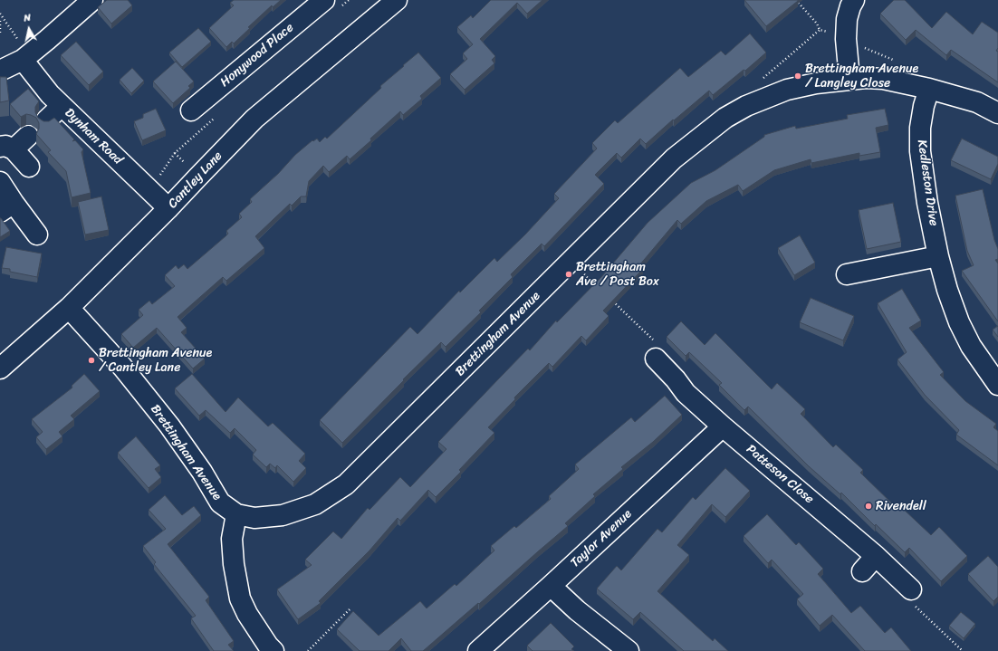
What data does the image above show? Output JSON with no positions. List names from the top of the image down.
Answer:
{
  "streets": {
    "street": [
      "Honywood Place",
      "Dynham Road",
      "Cantley Lane",
      "Kedleston Drive",
      "Brettingham Avenue",
      "Patteson Close",
      "Taylor Avenue"
    ]
  },
  "crossings": [
    ["Dynham Road", "Cantley Lane"],
    ["Cantley Lane", "Brettingham Avenue"],
    ["Kedleston Drive", "Brettingham Avenue"],
    ["Patteson Close", "Taylor Avenue"]
  ],
  "places": [
    "Brettingham Avenue / Langley Close",
    "Brettingham Ave / Post Box",
    "Brettingham Avenue / Cantley Lane",
    "Rivendell"
  ],
  "north": "top"
}
